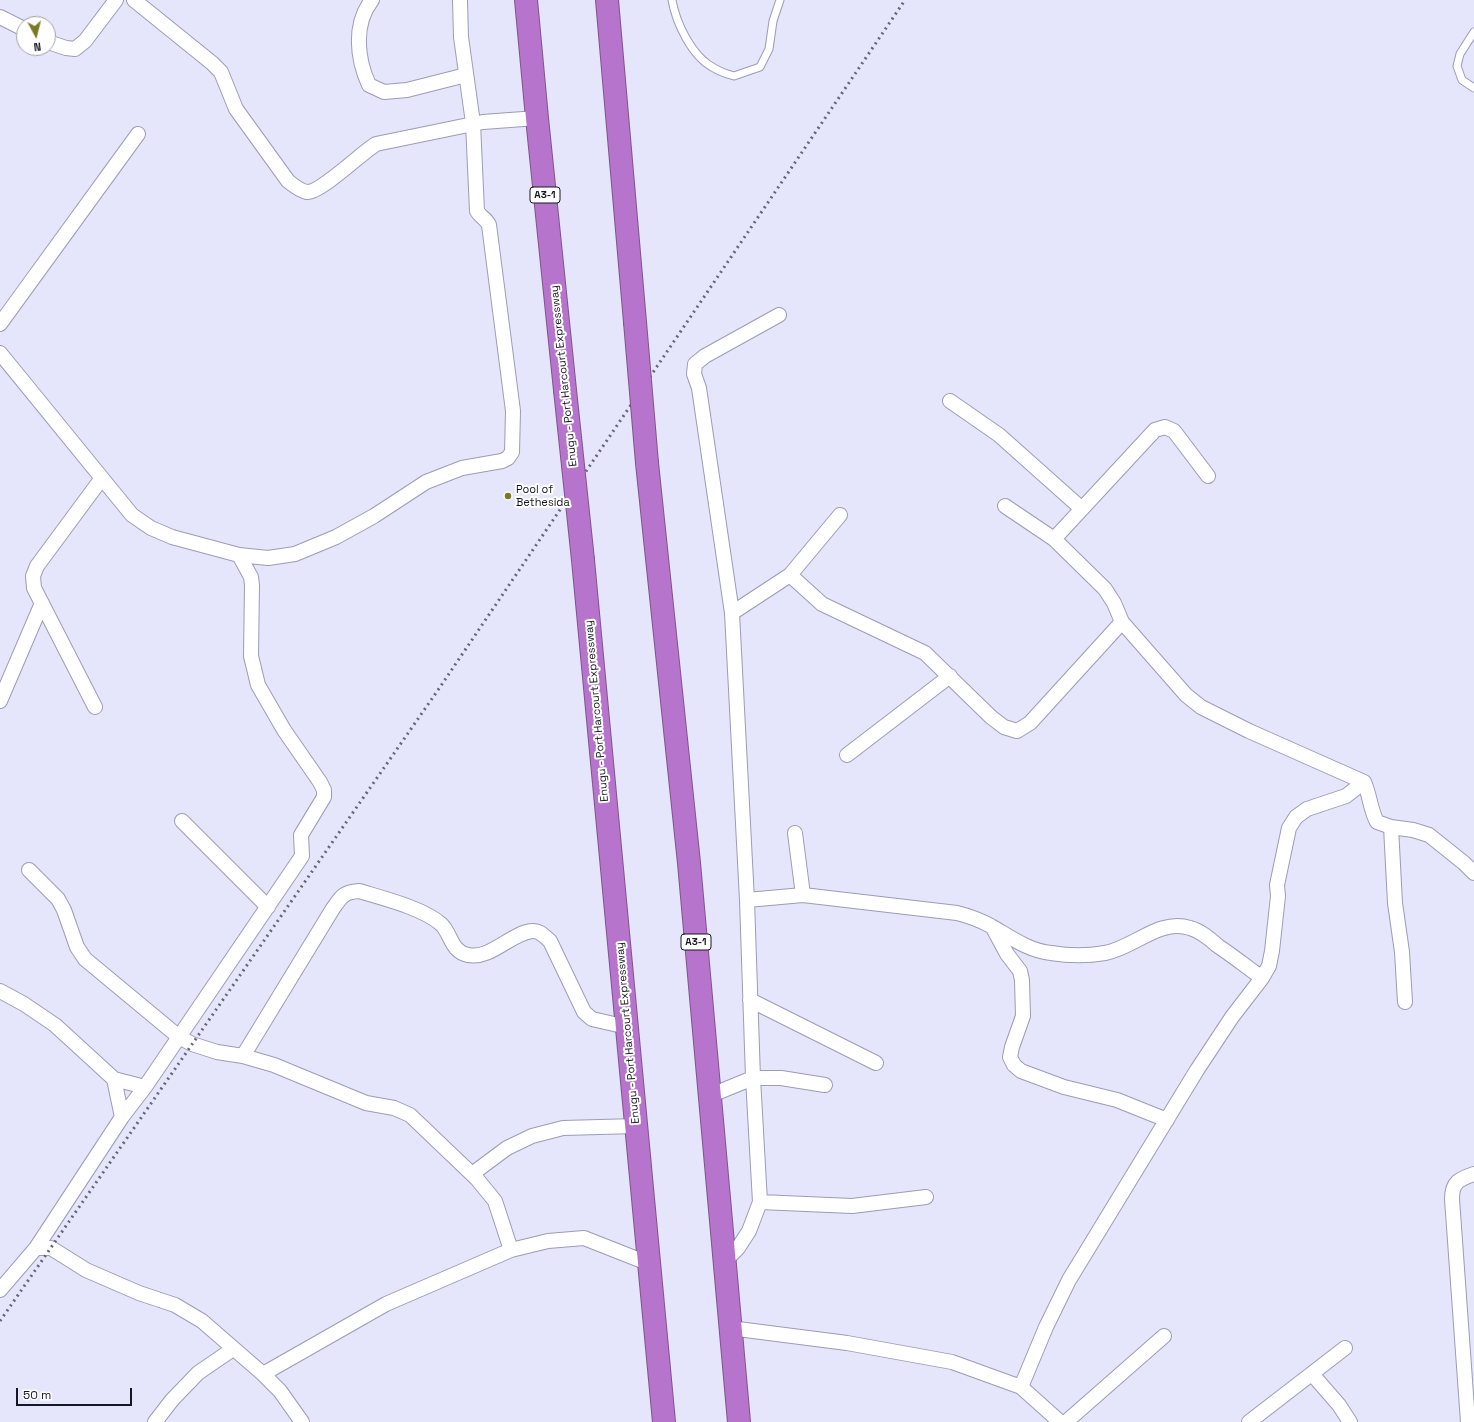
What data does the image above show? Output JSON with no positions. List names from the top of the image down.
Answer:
{
  "streets": {
    "highway": ["A3-1", "Enugu - Port Harcourt Expressway"]
  },
  "places": ["Pool of Bethesida"],
  "scale_bar": "50 m",
  "north": "bottom"
}
